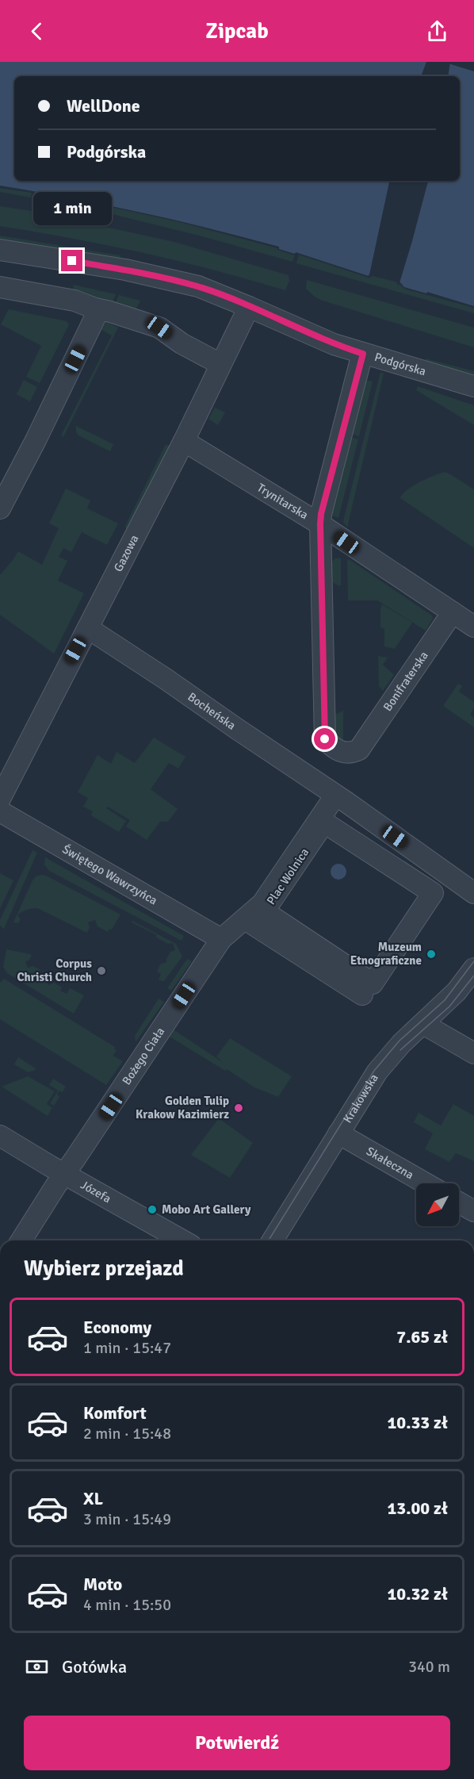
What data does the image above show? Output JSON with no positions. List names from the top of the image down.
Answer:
{
  "streets": {
    "street": [
      "Podgórska",
      "Trynitarska",
      "Gazowa",
      "Bonifraterska",
      "Bocheńska",
      "Świętego Wawrzyńca",
      "Plac Wolnica",
      "Bożego Ciała",
      "Krakowska",
      "Skałeczna",
      "Józefa"
    ]
  },
  "crossings": [
    ["Podgórska", "Gazowa"],
    ["Trynitarska", "Gazowa"],
    ["Trynitarska", "Bonifraterska"],
    ["Gazowa", "Bocheńska"],
    ["Bocheńska", "Plac Wolnica"],
    ["Świętego Wawrzyńca", "Bożego Ciała"],
    ["Plac Wolnica", "Bożego Ciała"],
    ["Bożego Ciała", "Józefa"],
    ["Krakowska", "Skałeczna"]
  ],
  "places": [
    "Muzeum Etnograficzne",
    "Corpus Christi Church",
    "Golden Tulip Krakow Kazimierz",
    "Mobo Art Gallery"
  ],
  "north": "bottom left",
  "page": {
    "header": "Zipcab",
    "banner": ["WellDone", "Podgórska"],
    "bubble": "1 min",
    "heading": "Wybierz przejazd",
    "list": [
      {
        "name": "Economy",
        "note": "1 min · 15:47",
        "value": "7.65 zł"
      },
      {
        "name": "Komfort",
        "note": "2 min · 15:48",
        "value": "10.33 zł"
      },
      {
        "name": "XL",
        "note": "3 min · 15:49",
        "value": "13.00 zł"
      },
      {
        "name": "Moto",
        "note": "4 min · 15:50",
        "value": "10.32 zł"
      }
    ],
    "pay": ["Gotówka", "340 m"],
    "buttons": "Potwierdź"
  }
}
